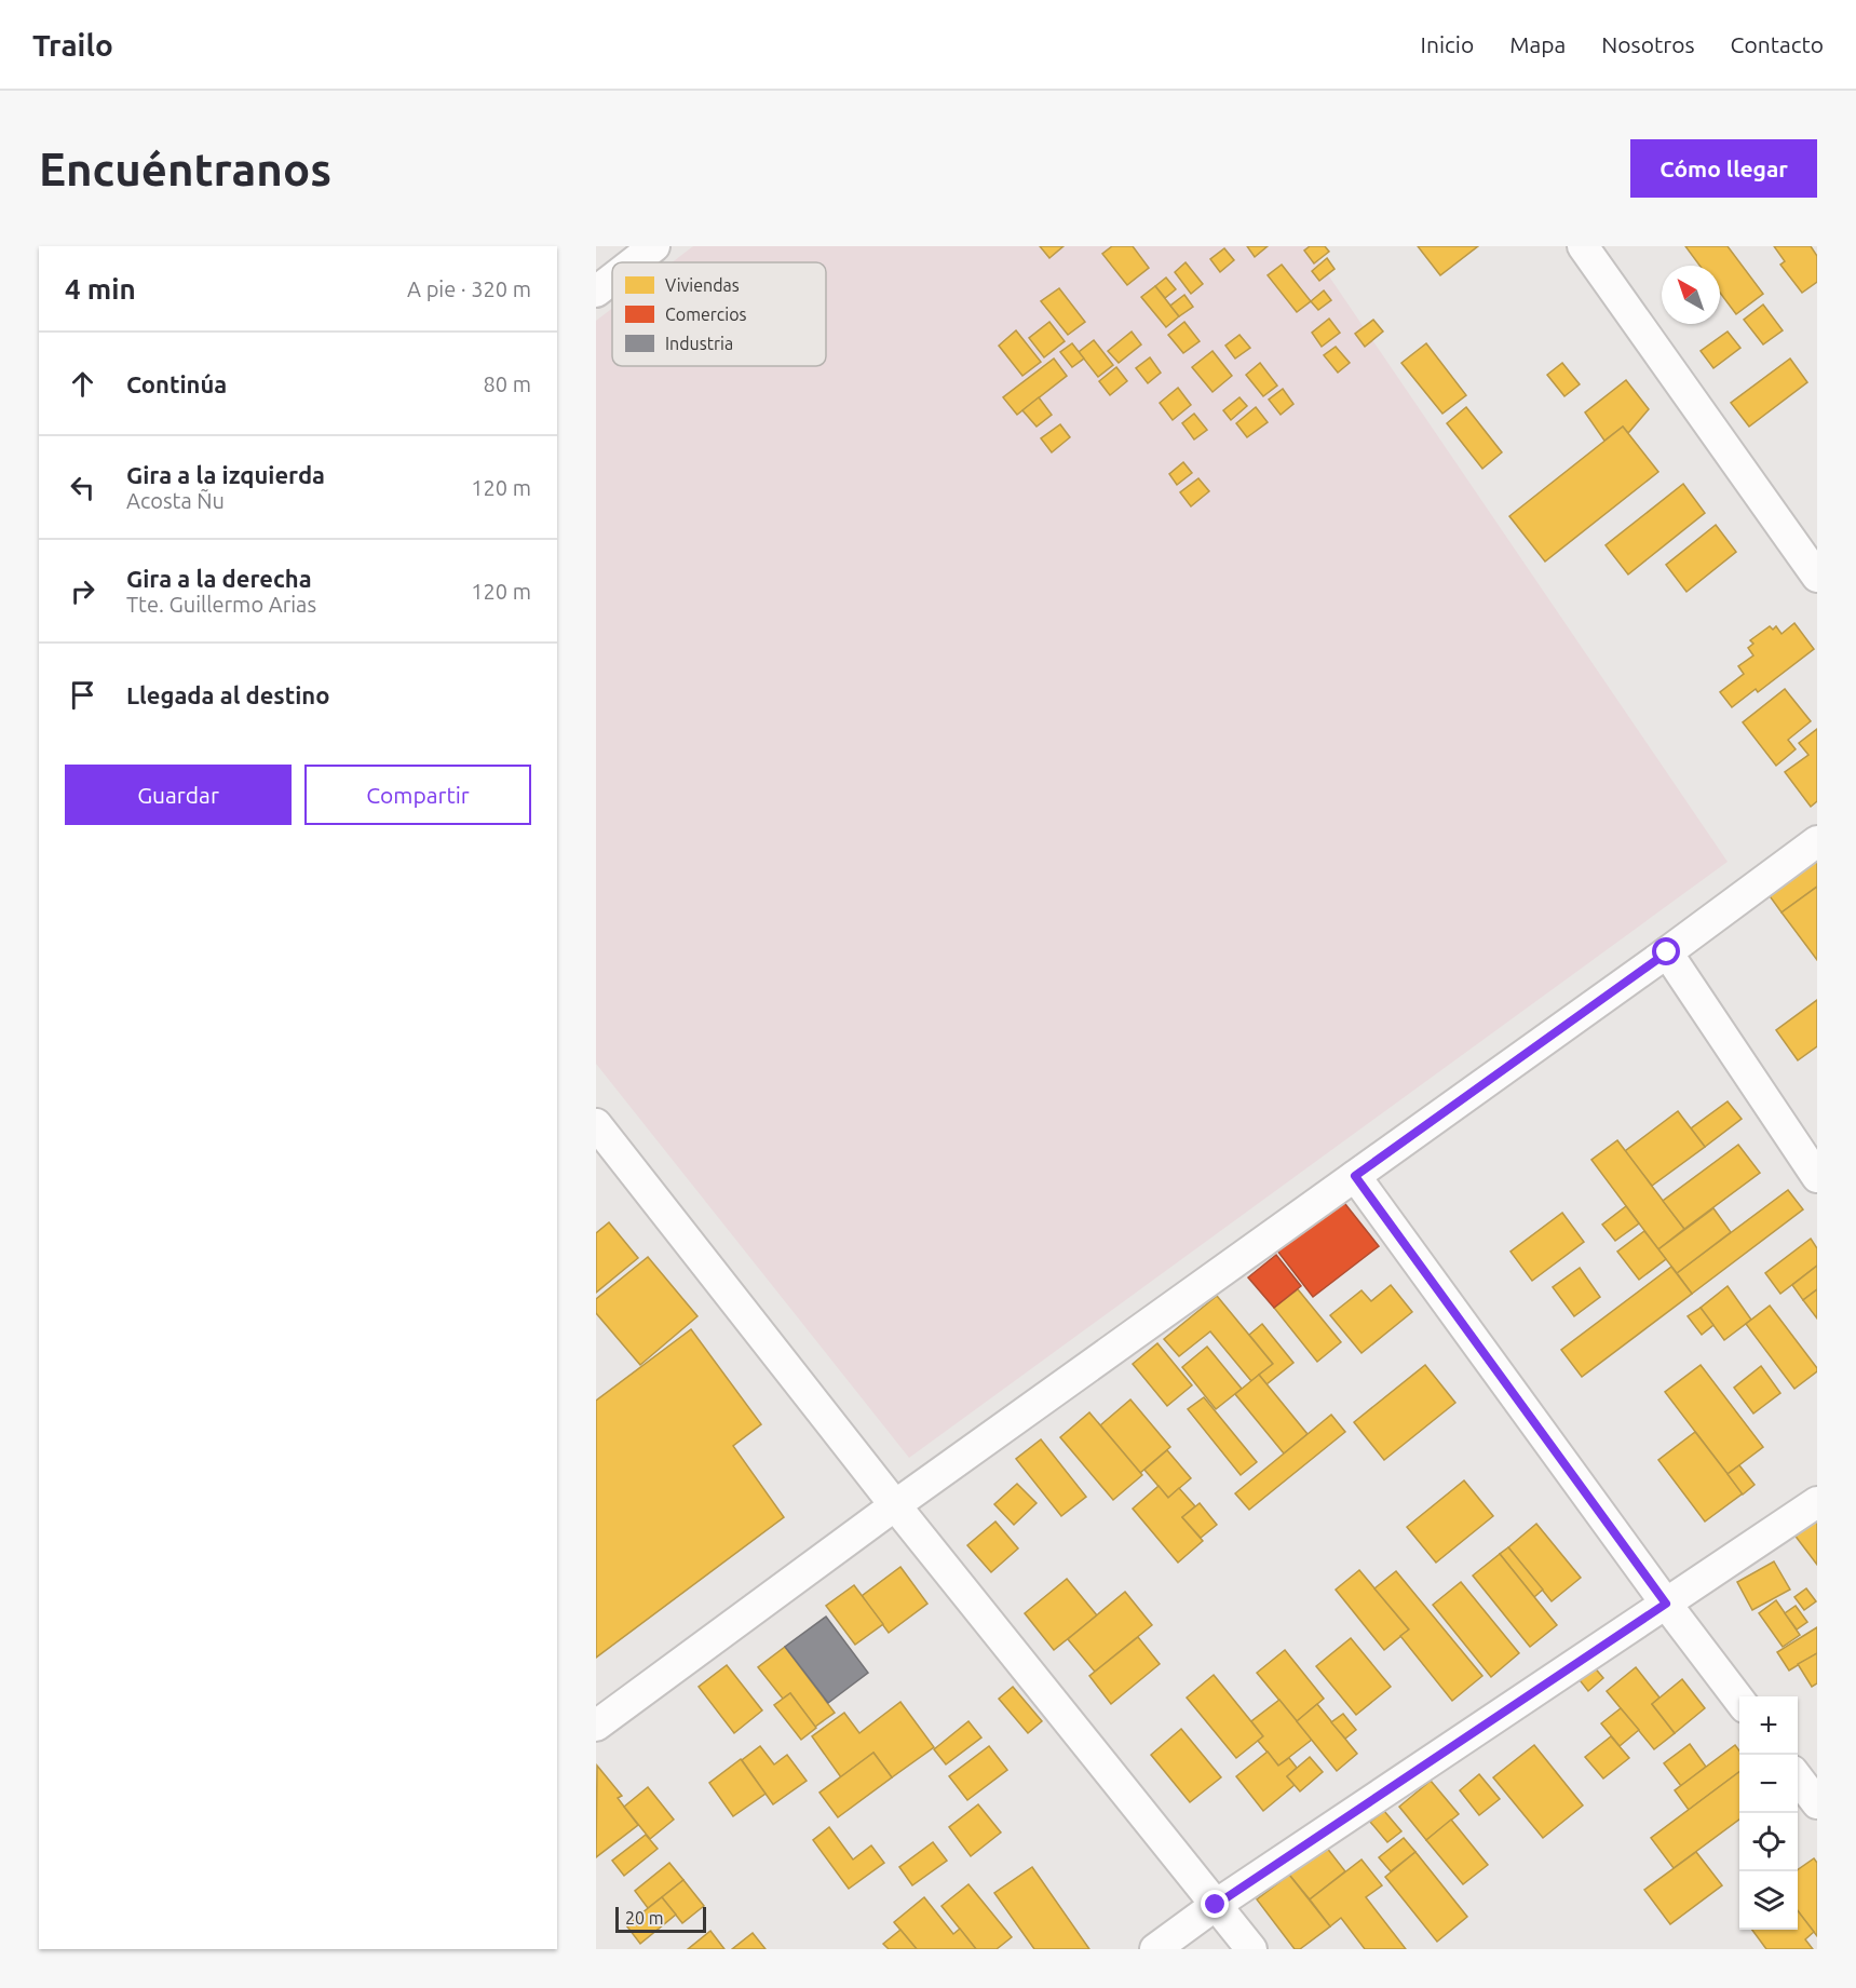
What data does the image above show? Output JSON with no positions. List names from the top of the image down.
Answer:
{
  "legend": ["Viviendas", "Comercios", "Industria"],
  "scale_bar": "20 m",
  "north": "top left",
  "page": {
    "header": "Trailo",
    "nav": [
      "Inicio",
      "Mapa",
      "Nosotros",
      "Contacto"
    ],
    "buttons": [
      "Cómo llegar",
      ["Guardar", "Compartir"]
    ],
    "title": "Encuéntranos",
    "heading": ["4 min", "A pie · 320 m"],
    "list": [
      ["Continúa", "80 m"],
      ["Gira a la izquierda", "Acosta Ñu", "120 m"],
      ["Gira a la derecha", "Tte. Guillermo Arias", "120 m"],
      "Llegada al destino"
    ],
    "map_buttons": ["+", "−"],
    "scale": "20 m"
  }
}
